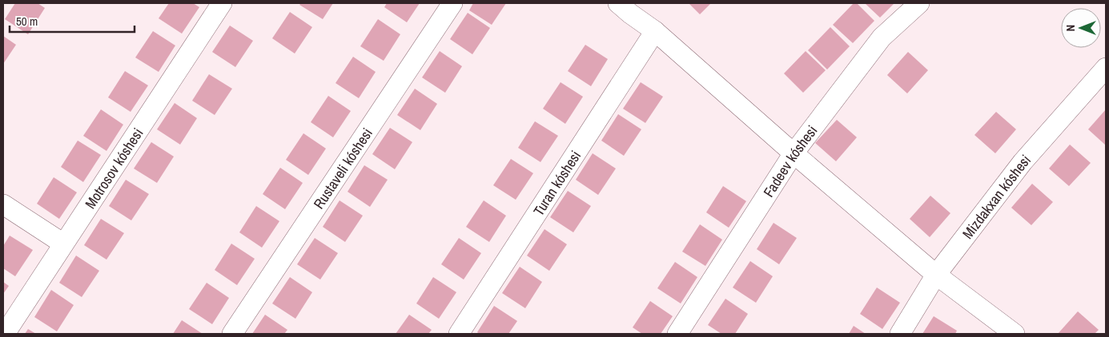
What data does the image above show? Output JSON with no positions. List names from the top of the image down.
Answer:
{
  "streets": {
    "street": [
      "Fadeev kóshesi",
      "Motrosov kóshesi",
      "Rustaveli kóshesi",
      "Turan kóshesi",
      "Mizdakxan kóshesi"
    ]
  },
  "scale_bar": "50 m",
  "north": "left"
}
